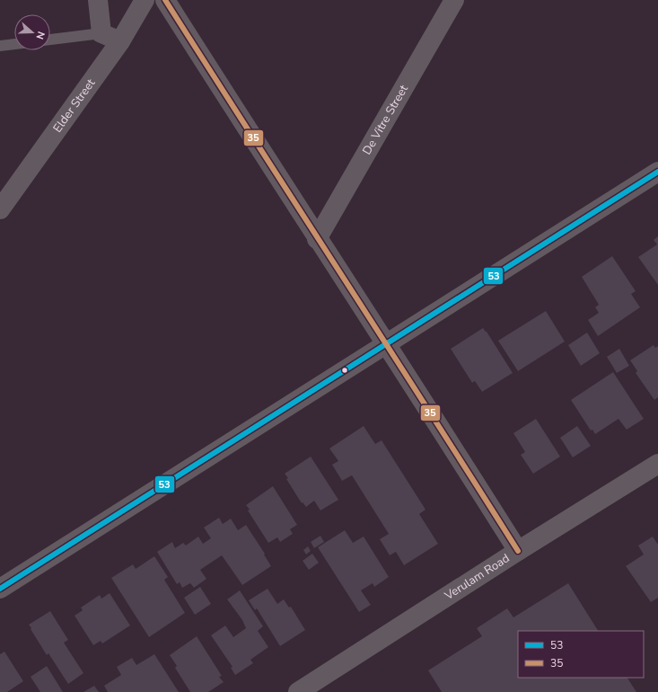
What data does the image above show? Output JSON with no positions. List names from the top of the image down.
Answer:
{
  "streets": {
    "street": ["Elder Street", "De Vitre Street", "Verulam Road"]
  },
  "lines": ["transit line 35", "transit line 53"],
  "legend": ["53", "35"],
  "north": "right"
}
